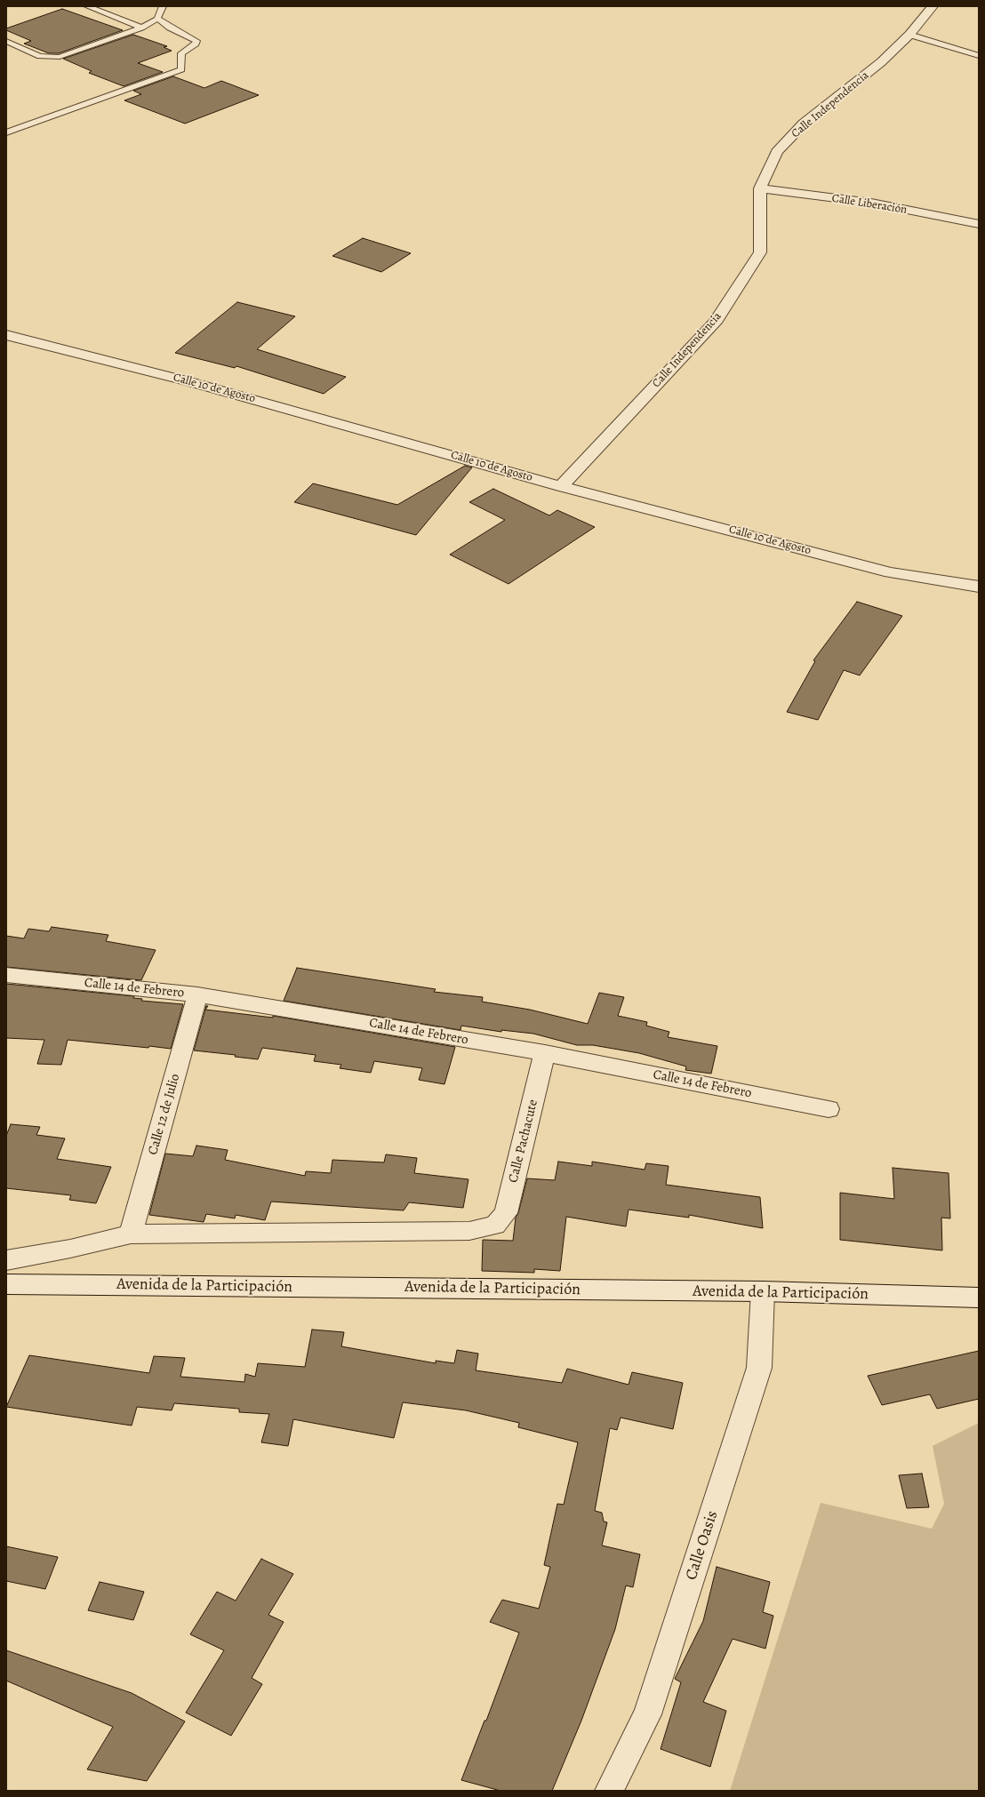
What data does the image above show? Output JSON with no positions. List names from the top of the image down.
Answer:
{
  "streets": {
    "street": [
      "Calle Independencia",
      "Calle Liberación",
      "Calle 10 de Agosto",
      "Calle 14 de Febrero",
      "Calle 12 de Julio",
      "Calle Pachacute",
      "Avenida de la Participación",
      "Calle Oasis"
    ]
  },
  "crossings": [
    ["Calle Independencia", "Calle Liberación"],
    ["Calle Independencia", "Calle 10 de Agosto"],
    ["Calle 14 de Febrero", "Calle 12 de Julio"],
    ["Calle 14 de Febrero", "Calle Pachacute"],
    ["Calle 12 de Julio", "Calle Pachacute"],
    ["Avenida de la Participación", "Calle Oasis"]
  ]
}
